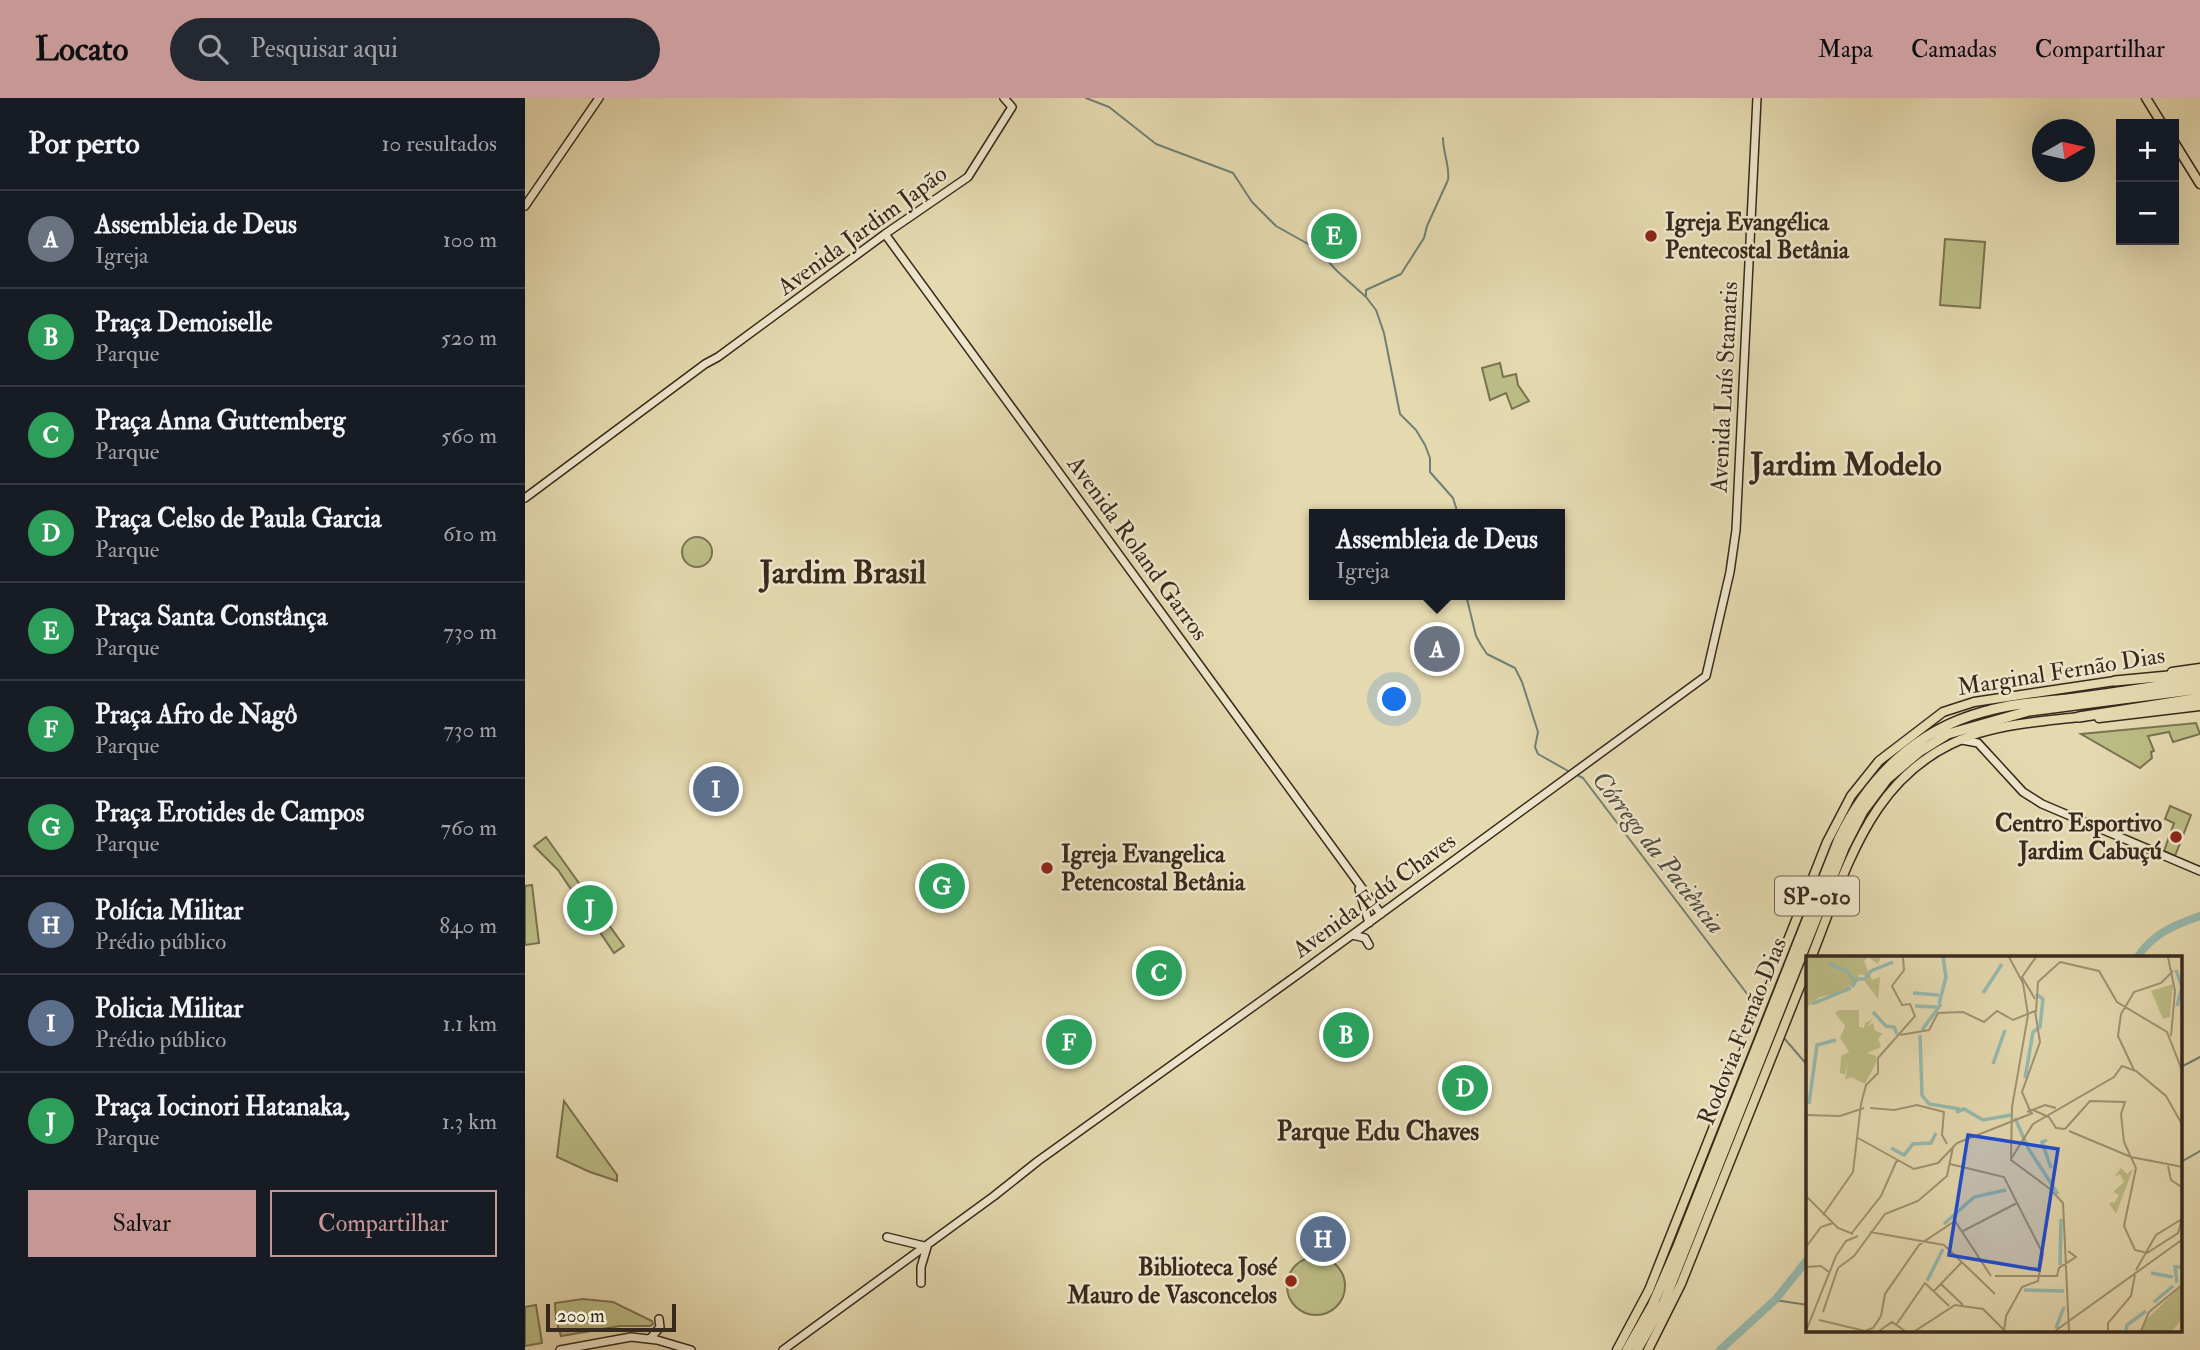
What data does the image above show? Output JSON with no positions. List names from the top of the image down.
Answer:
{
  "streets": {
    "highway": ["SP-010", "Rodovia Fernão Dias"],
    "main road": [
      "Avenida Jardim Japão",
      "Avenida Luís Stamatis",
      "Avenida Roland Garros",
      "Marginal Fernão Dias",
      "Avenida Edú Chaves"
    ]
  },
  "crossings": [
    ["Avenida Jardim Japão", "Avenida Roland Garros"],
    ["Avenida Luís Stamatis", "Avenida Edú Chaves"],
    ["Avenida Roland Garros", "Avenida Edú Chaves"]
  ],
  "districts": ["Jardim Modelo", "Jardim Brasil", "Parque Edu Chaves"],
  "water": ["Córrego da Paciência"],
  "places": [
    "Igreja Evangélica Pentecostal Betânia",
    "Centro Esportivo Jardim Cabuçú",
    "Igreja Evangelica Petencostal Betânia",
    "Biblioteca José Mauro de Vasconcelos"
  ],
  "scale_bar": "200 m",
  "north": "right",
  "page": {
    "header": "Locato",
    "search": "Pesquisar aqui",
    "nav": ["Mapa", "Camadas", "Compartilhar"],
    "heading": ["Por perto", "10 resultados"],
    "map_buttons": ["+", "−"],
    "list": [
      {
        "mark": "A",
        "name": "Assembleia de Deus",
        "note": "Igreja",
        "value": "100 m"
      },
      {
        "mark": "B",
        "name": "Praça Demoiselle",
        "note": "Parque",
        "value": "520 m"
      },
      {
        "mark": "C",
        "name": "Praça Anna Guttemberg",
        "note": "Parque",
        "value": "560 m"
      },
      {
        "mark": "D",
        "name": "Praça Celso de Paula Garcia",
        "note": "Parque",
        "value": "610 m"
      },
      {
        "mark": "E",
        "name": "Praça Santa Constânça",
        "note": "Parque",
        "value": "730 m"
      },
      {
        "mark": "F",
        "name": "Praça Afro de Nagô",
        "note": "Parque",
        "value": "730 m"
      },
      {
        "mark": "G",
        "name": "Praça Erotides de Campos",
        "note": "Parque",
        "value": "760 m"
      },
      {
        "mark": "H",
        "name": "Polícia Militar",
        "note": "Prédio público",
        "value": "840 m"
      },
      {
        "mark": "I",
        "name": "Policia Militar",
        "note": "Prédio público",
        "value": "1.1 km"
      },
      {
        "mark": "J",
        "name": "Praça Iocinori Hatanaka,",
        "note": "Parque",
        "value": "1.3 km"
      }
    ],
    "pins": [
      "E",
      "A",
      "I",
      "G",
      "J",
      "C",
      "B",
      "F",
      "D",
      "H"
    ],
    "popup": ["Assembleia de Deus", "Igreja"],
    "buttons": ["Salvar", "Compartilhar"],
    "scale": "200 m"
  }
}
